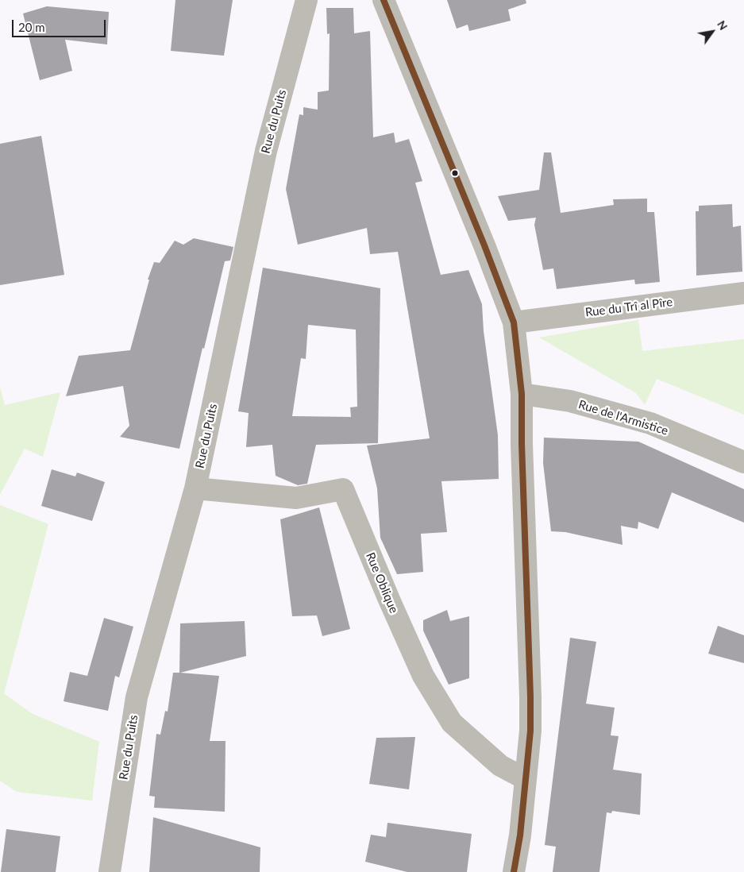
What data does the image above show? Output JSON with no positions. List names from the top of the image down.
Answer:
{
  "streets": {
    "street": [
      "Rue du Puits",
      "Rue du Trî al Pîre",
      "Rue de l'Armistice",
      "Rue Oblique"
    ]
  },
  "crossings": [
    ["Rue du Puits", "Rue Oblique"]
  ],
  "scale_bar": "20 m",
  "north": "top right"
}
